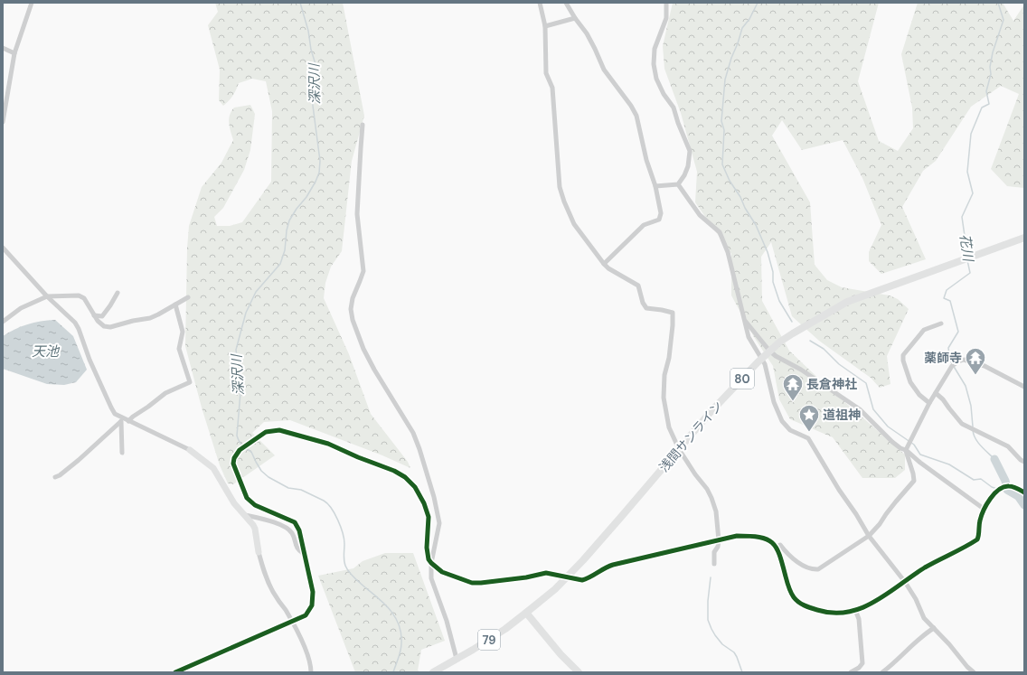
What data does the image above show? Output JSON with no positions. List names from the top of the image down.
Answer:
{
  "streets": {
    "main road": ["80", "浅間サンライン", "79"]
  },
  "water": ["深沢川", "花川", "天池"],
  "places": {
    "temple": ["薬師寺", "長倉神社"],
    "place": ["道祖神"]
  }
}
